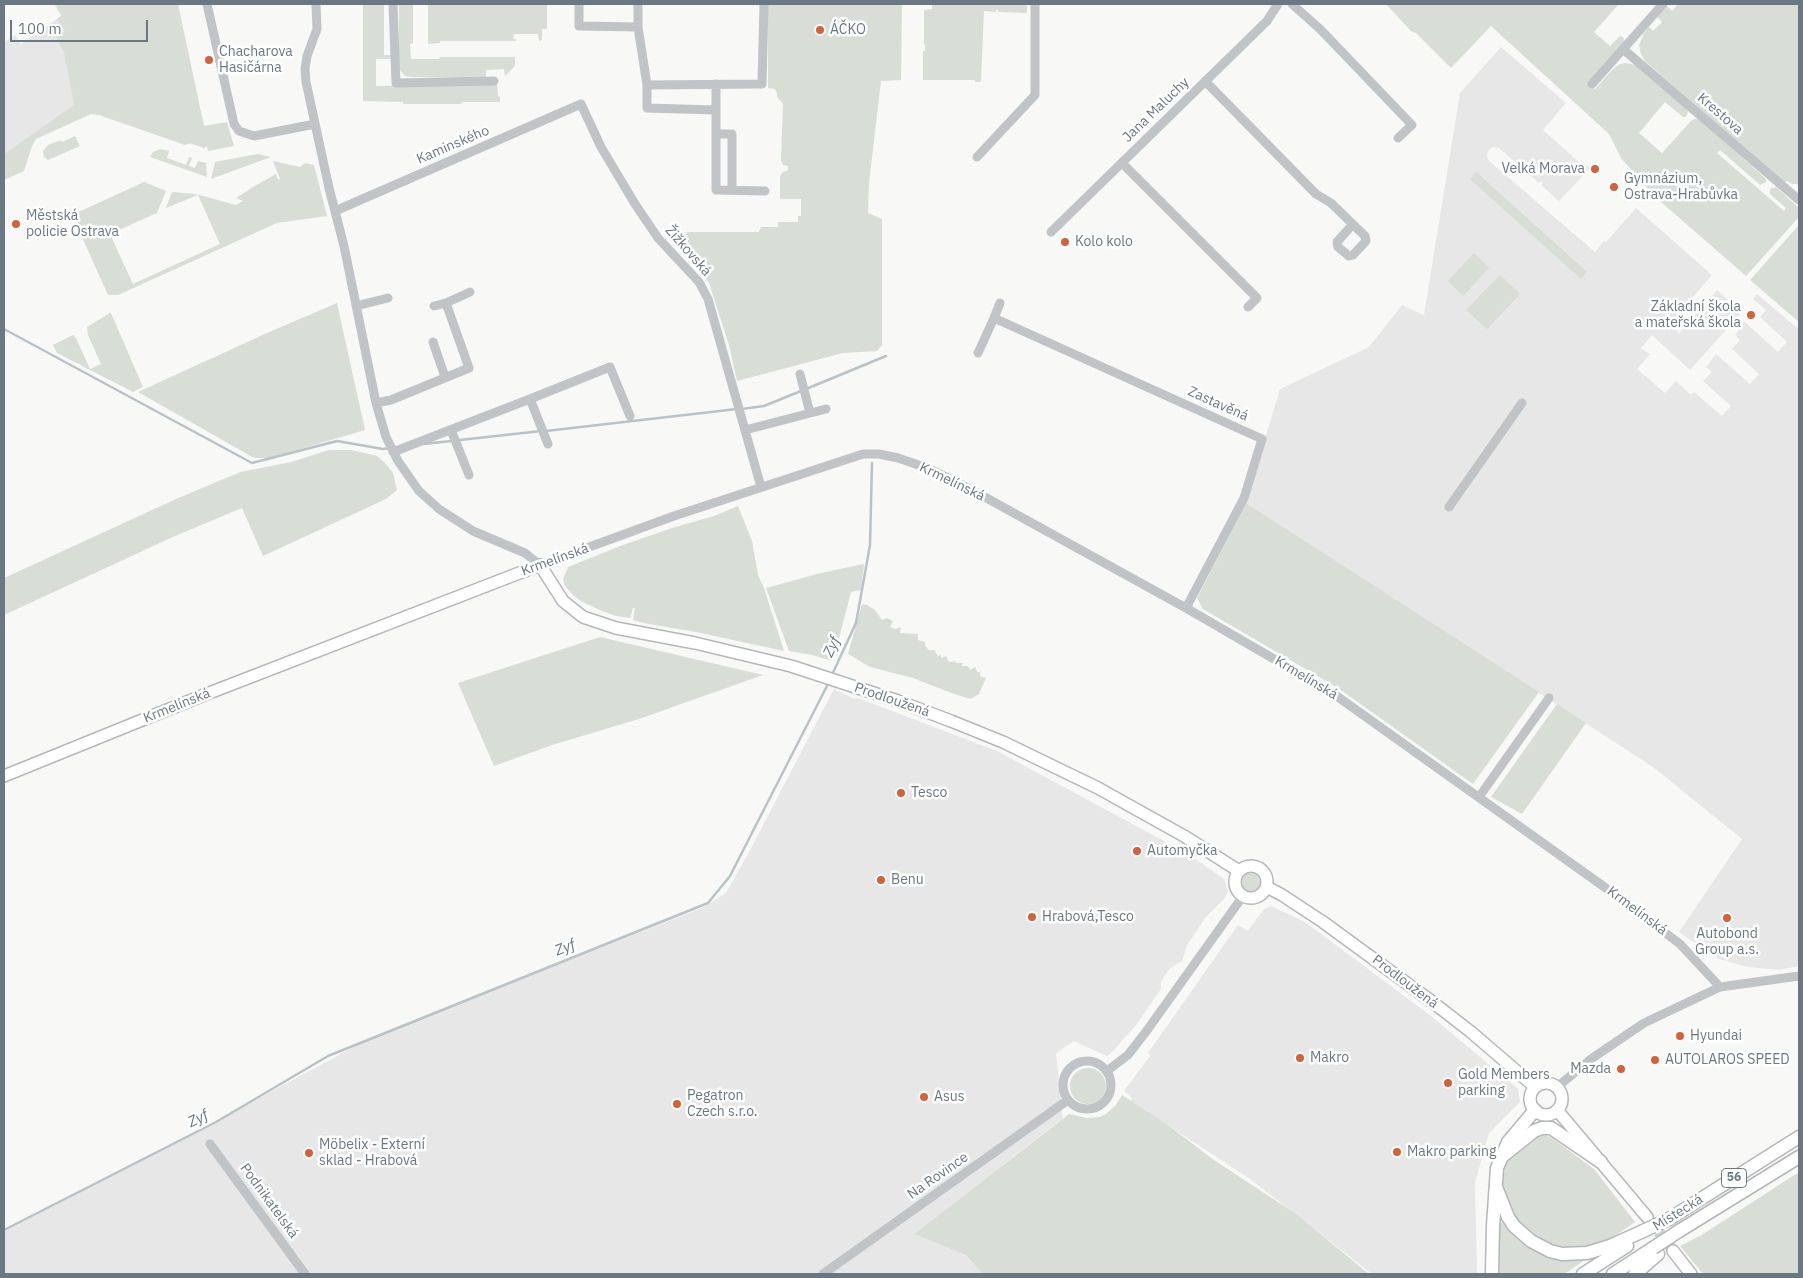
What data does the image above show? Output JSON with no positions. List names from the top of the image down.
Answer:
{
  "streets": {
    "highway": ["56", "Místecká"],
    "main road": ["Krmelínská", "Prodloužená"],
    "street": [
      "Jana Maluchy",
      "Krestova",
      "Kaminského",
      "Žižkovská",
      "Zastavěná",
      "Na Rovince",
      "Podnikatelská"
    ]
  },
  "crossings": [
    ["Kaminského", "Žižkovská"],
    ["Žižkovská", "Krmelínská"],
    ["Zastavěná", "Krmelínská"],
    ["Krmelínská", "Prodloužená"]
  ],
  "water": ["Zyf"],
  "places": [
    "ÁČKO",
    "Chacharova Hasičárna",
    "Velká Morava",
    "Gymnázium, Ostrava-Hrabůvka",
    "Městská policie Ostrava",
    "Kolo kolo",
    "Základní škola a mateřská škola",
    "Tesco",
    "Automyčka",
    "Benu",
    "Hrabová,Tesco",
    "Autobond Group a.s.",
    "Hyundai",
    "Makro",
    "AUTOLAROS SPEED",
    "Mazda",
    "Gold Members parking",
    "Asus",
    "Pegatron Czech s.r.o.",
    "Makro parking",
    "Möbelix - Externí sklad - Hrabová"
  ],
  "scale_bar": "100 m"
}
